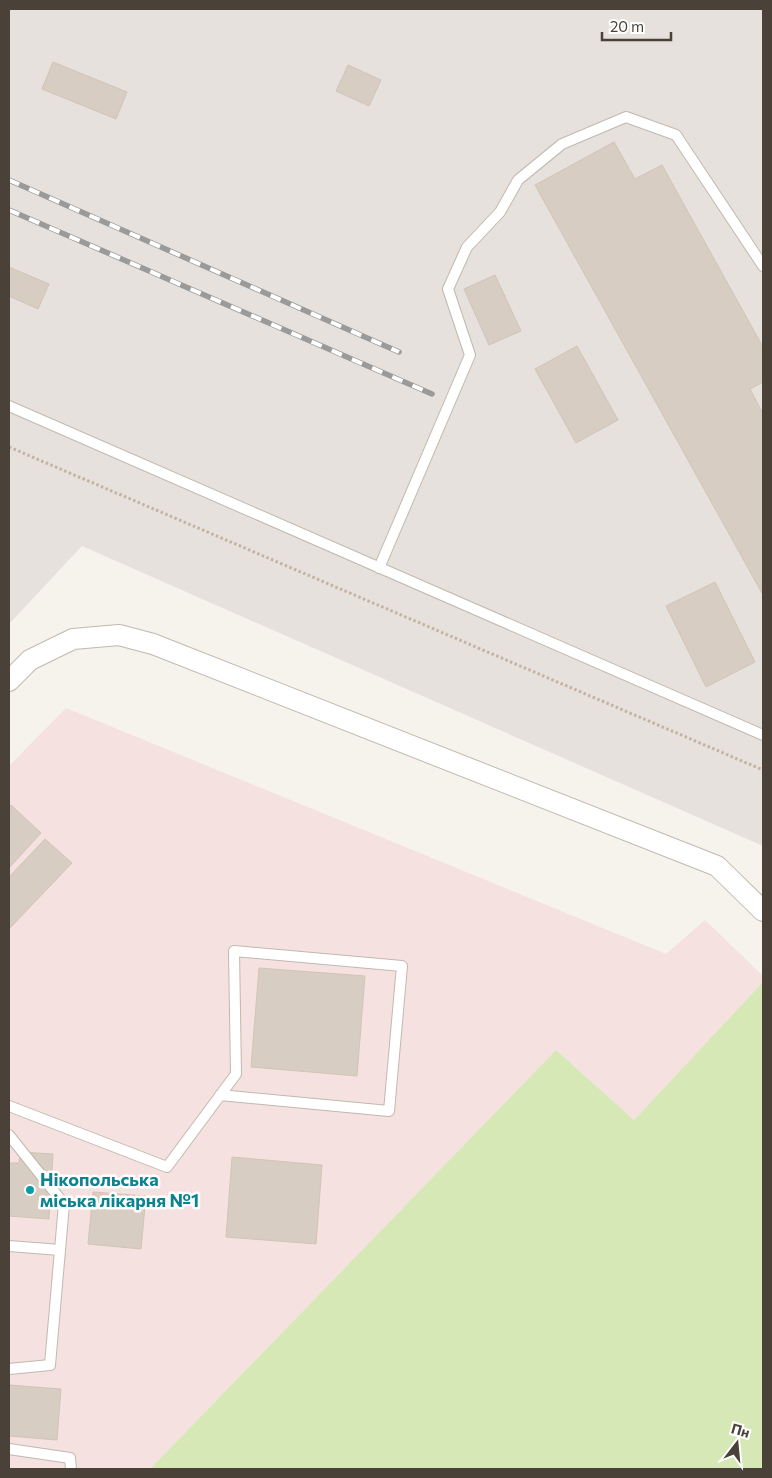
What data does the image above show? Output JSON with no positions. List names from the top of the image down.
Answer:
{
  "places": ["Нікопольська міська лікарня №1"],
  "scale_bar": "20 m",
  "north": "top"
}
